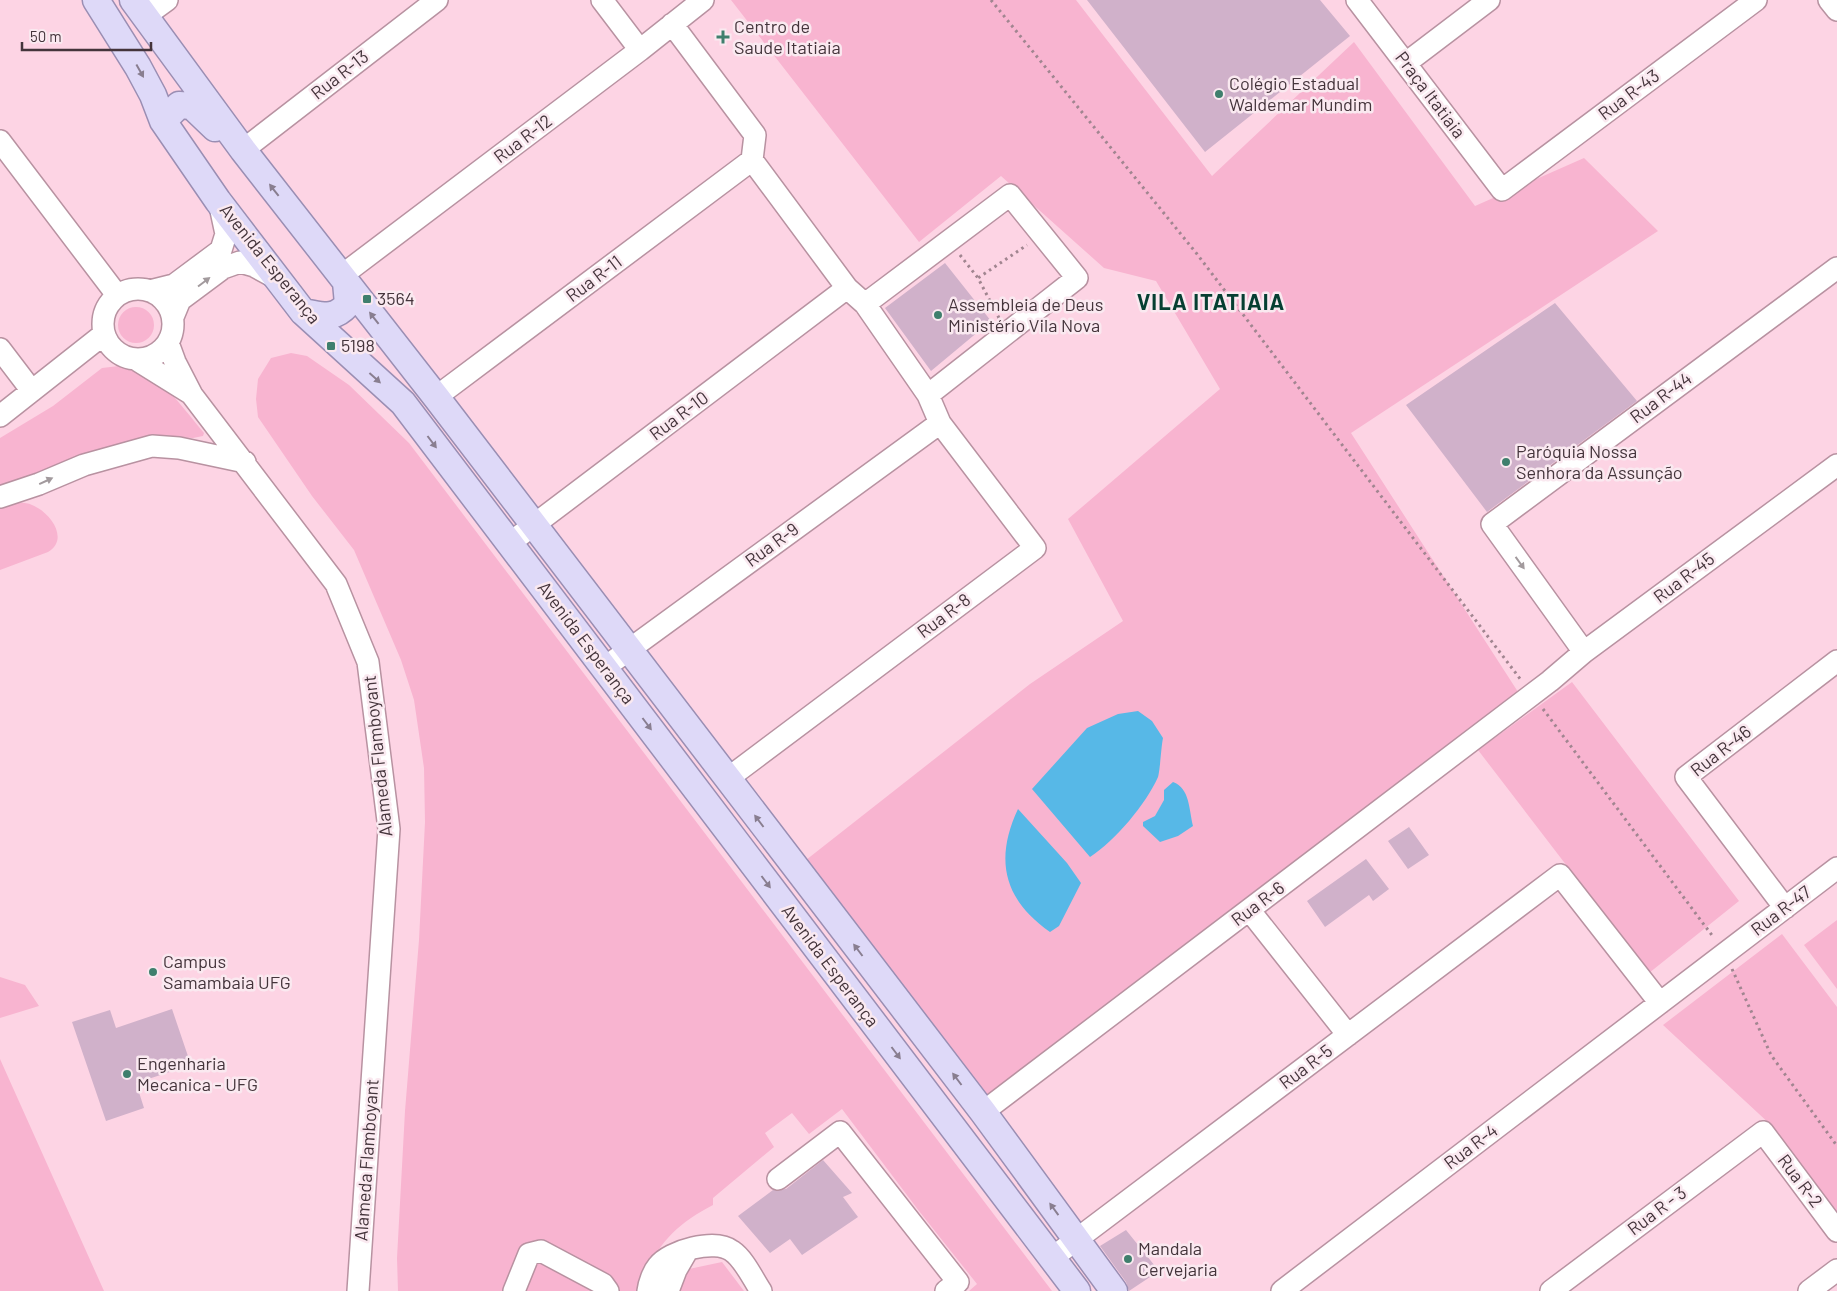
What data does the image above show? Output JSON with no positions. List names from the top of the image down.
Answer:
{
  "streets": {
    "main road": ["Avenida Esperança"],
    "street": [
      "Rua R-13",
      "Praça Itatiaia",
      "Rua R-43",
      "Rua R-12",
      "Rua R-11",
      "Rua R-44",
      "Rua R-10",
      "Rua R-9",
      "Rua R-45",
      "Rua R-8",
      "Rua R-46",
      "Alameda Flamboyant",
      "Rua R-6",
      "Rua R-47",
      "Rua R-5",
      "Rua R-4",
      "Rua R-2",
      "Rua R - 3"
    ]
  },
  "crossings": [
    ["Rua R-13", "Avenida Esperança"],
    ["Praça Itatiaia", "Rua R-43"],
    ["Rua R-12", "Avenida Esperança"],
    ["Avenida Esperança", "Rua R-11"],
    ["Avenida Esperança", "Rua R-10"],
    ["Avenida Esperança", "Rua R-9"],
    ["Avenida Esperança", "Rua R-8"],
    ["Avenida Esperança", "Rua R-6"],
    ["Avenida Esperança", "Rua R-5"],
    ["Rua R-44", "Rua R-45"],
    ["Rua R-9", "Rua R-8"],
    ["Rua R-45", "Rua R-6"],
    ["Rua R-46", "Rua R-47"],
    ["Rua R-47", "Rua R-4"],
    ["Rua R-5", "Rua R-4"],
    ["Rua R-2", "Rua R - 3"]
  ],
  "districts": ["VILA ITATIAIA"],
  "places": {
    "health": ["Centro de Saude Itatiaia"],
    "other": [
      "Colégio Estadual Waldemar Mundim",
      "Assembleia de Deus Ministério Vila Nova",
      "Paróquia Nossa Senhora da Assunção",
      "Campus Samambaia UFG",
      "Engenharia Mecanica - UFG",
      "Mandala Cervejaria"
    ],
    "transit": ["3564", "5198"]
  },
  "scale_bar": "50 m"
}
